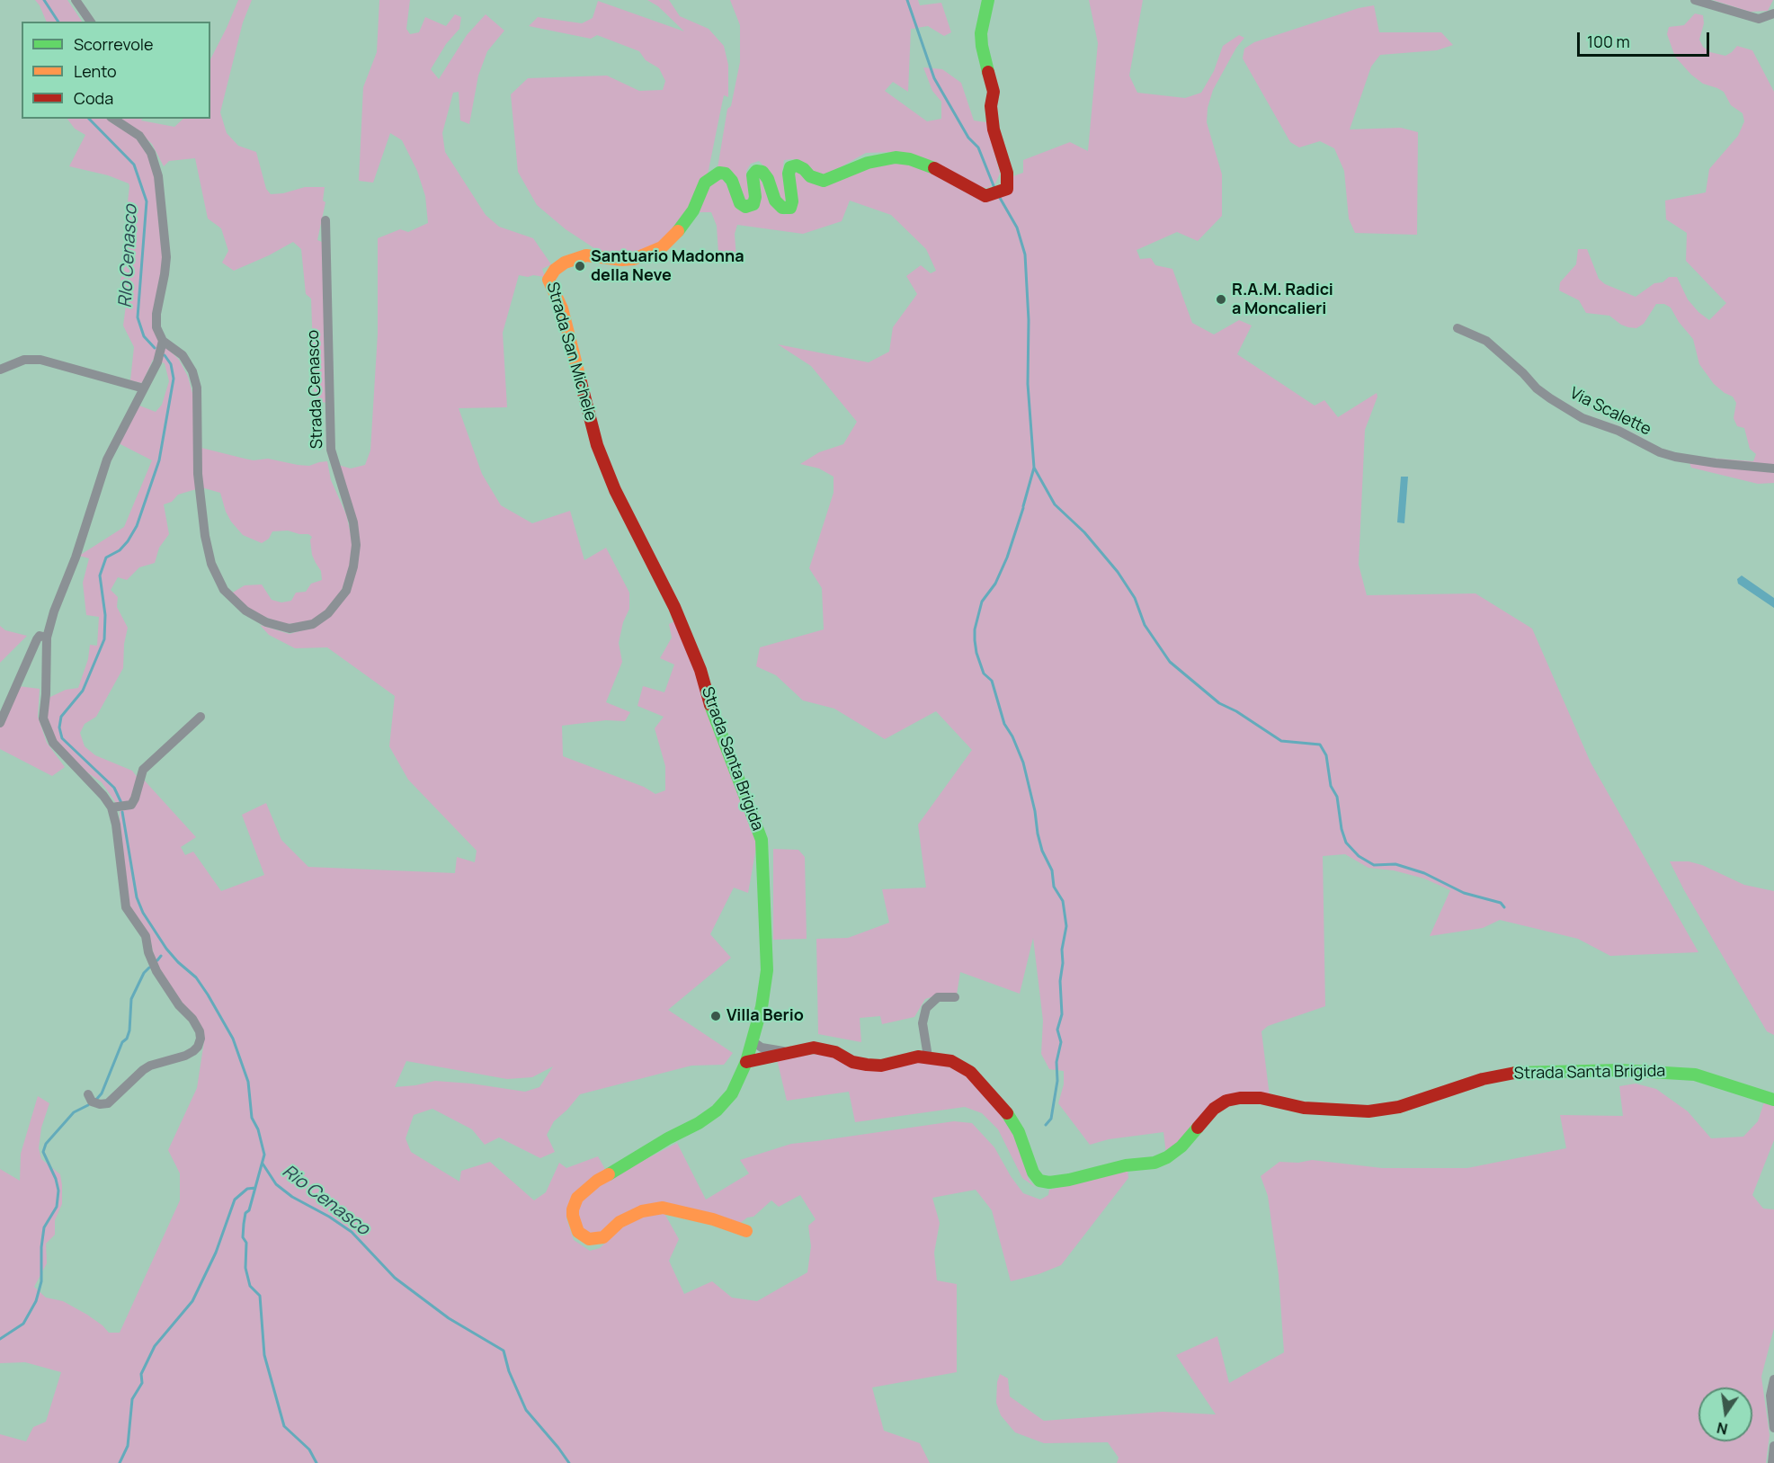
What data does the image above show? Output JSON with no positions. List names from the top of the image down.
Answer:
{
  "streets": {
    "street": [
      "Strada San Michele",
      "Strada Cenasco",
      "Via Scalette",
      "Strada Santa Brigida"
    ]
  },
  "crossings": [
    ["Strada San Michele", "Strada Santa Brigida"]
  ],
  "water": ["RIo Cenasco", "Rio Cenasco"],
  "places": ["Santuario Madonna della Neve", "R.A.M. Radici a Moncalieri", "Villa Berio"],
  "legend": ["Scorrevole", "Lento", "Coda"],
  "scale_bar": "100 m",
  "north": "bottom"
}
